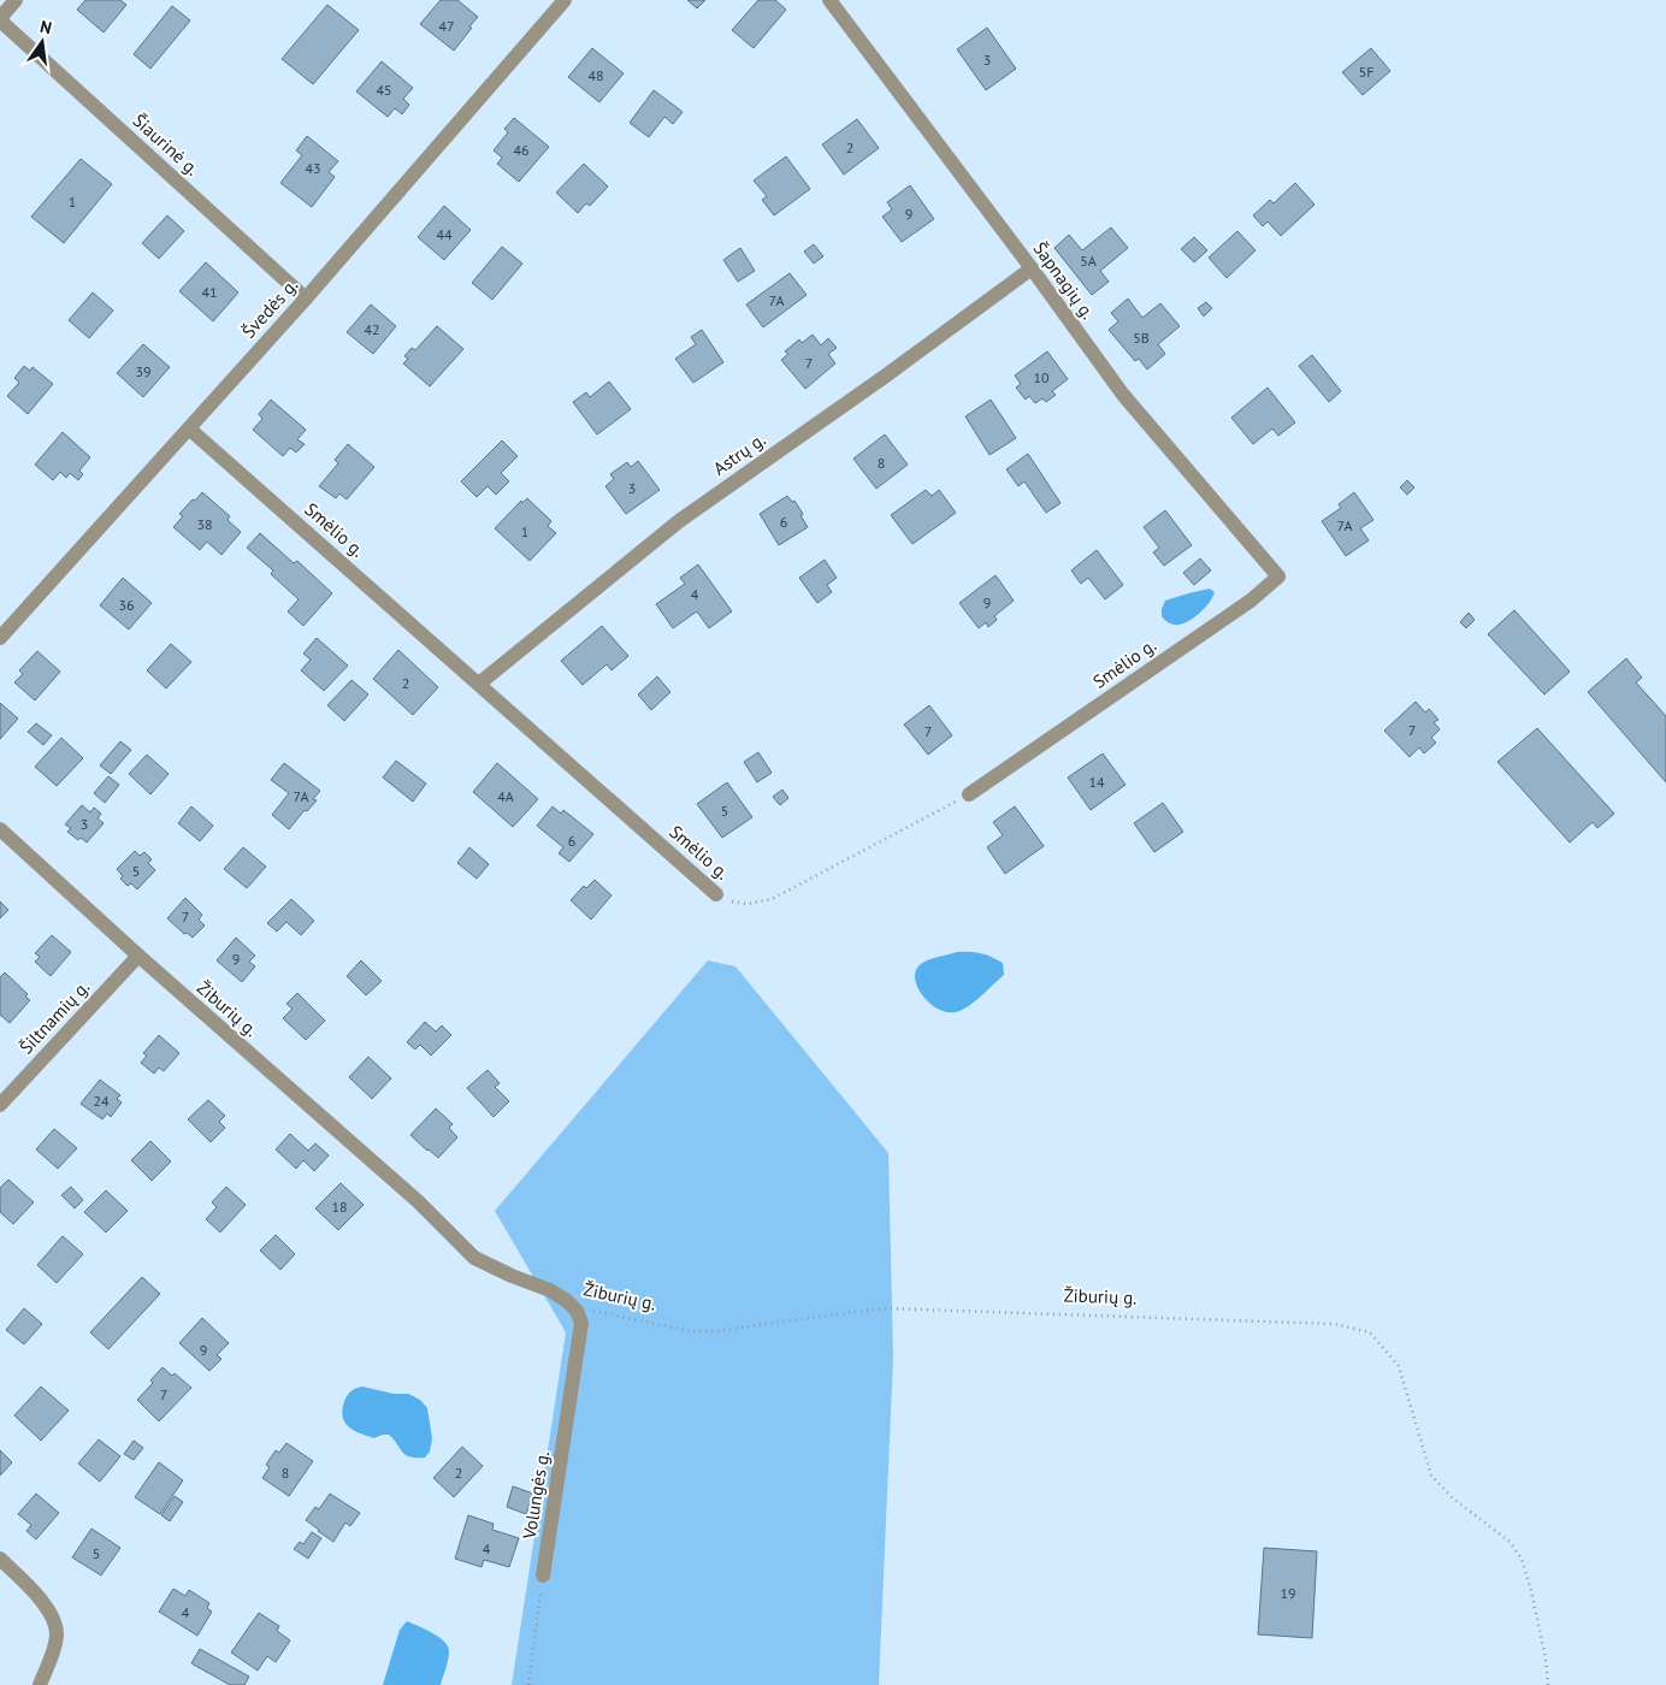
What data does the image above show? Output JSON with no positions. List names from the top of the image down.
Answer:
{
  "streets": {
    "street": [
      "Šiaurinė g.",
      "Šapnagių g.",
      "Švedės g.",
      "Astrų g.",
      "Smėlio g.",
      "Žiburių g.",
      "Šiltnamių g.",
      "Volungės g."
    ]
  },
  "crossings": [
    ["Šiaurinė g.", "Švedės g."],
    ["Šapnagių g.", "Astrų g."],
    ["Šapnagių g.", "Smėlio g."],
    ["Švedės g.", "Smėlio g."],
    ["Astrų g.", "Smėlio g."],
    ["Žiburių g.", "Šiltnamių g."],
    ["Žiburių g.", "Volungės g."]
  ],
  "house_numbers": [
    "47",
    "3",
    "5F",
    "48",
    "45",
    "2",
    "46",
    "43",
    "1",
    "9",
    "44",
    "5A",
    "41",
    "7A",
    "42",
    "5B",
    "7",
    "39",
    "10",
    "8",
    "3",
    "6",
    "38",
    "7A",
    "1",
    "4",
    "9",
    "36",
    "2",
    "7",
    "7",
    "14",
    "7A",
    "4A",
    "5",
    "3",
    "6",
    "5",
    "7",
    "9",
    "24",
    "18",
    "9",
    "7",
    "8",
    "2",
    "4",
    "5",
    "19",
    "4"
  ],
  "north": "top"
}
